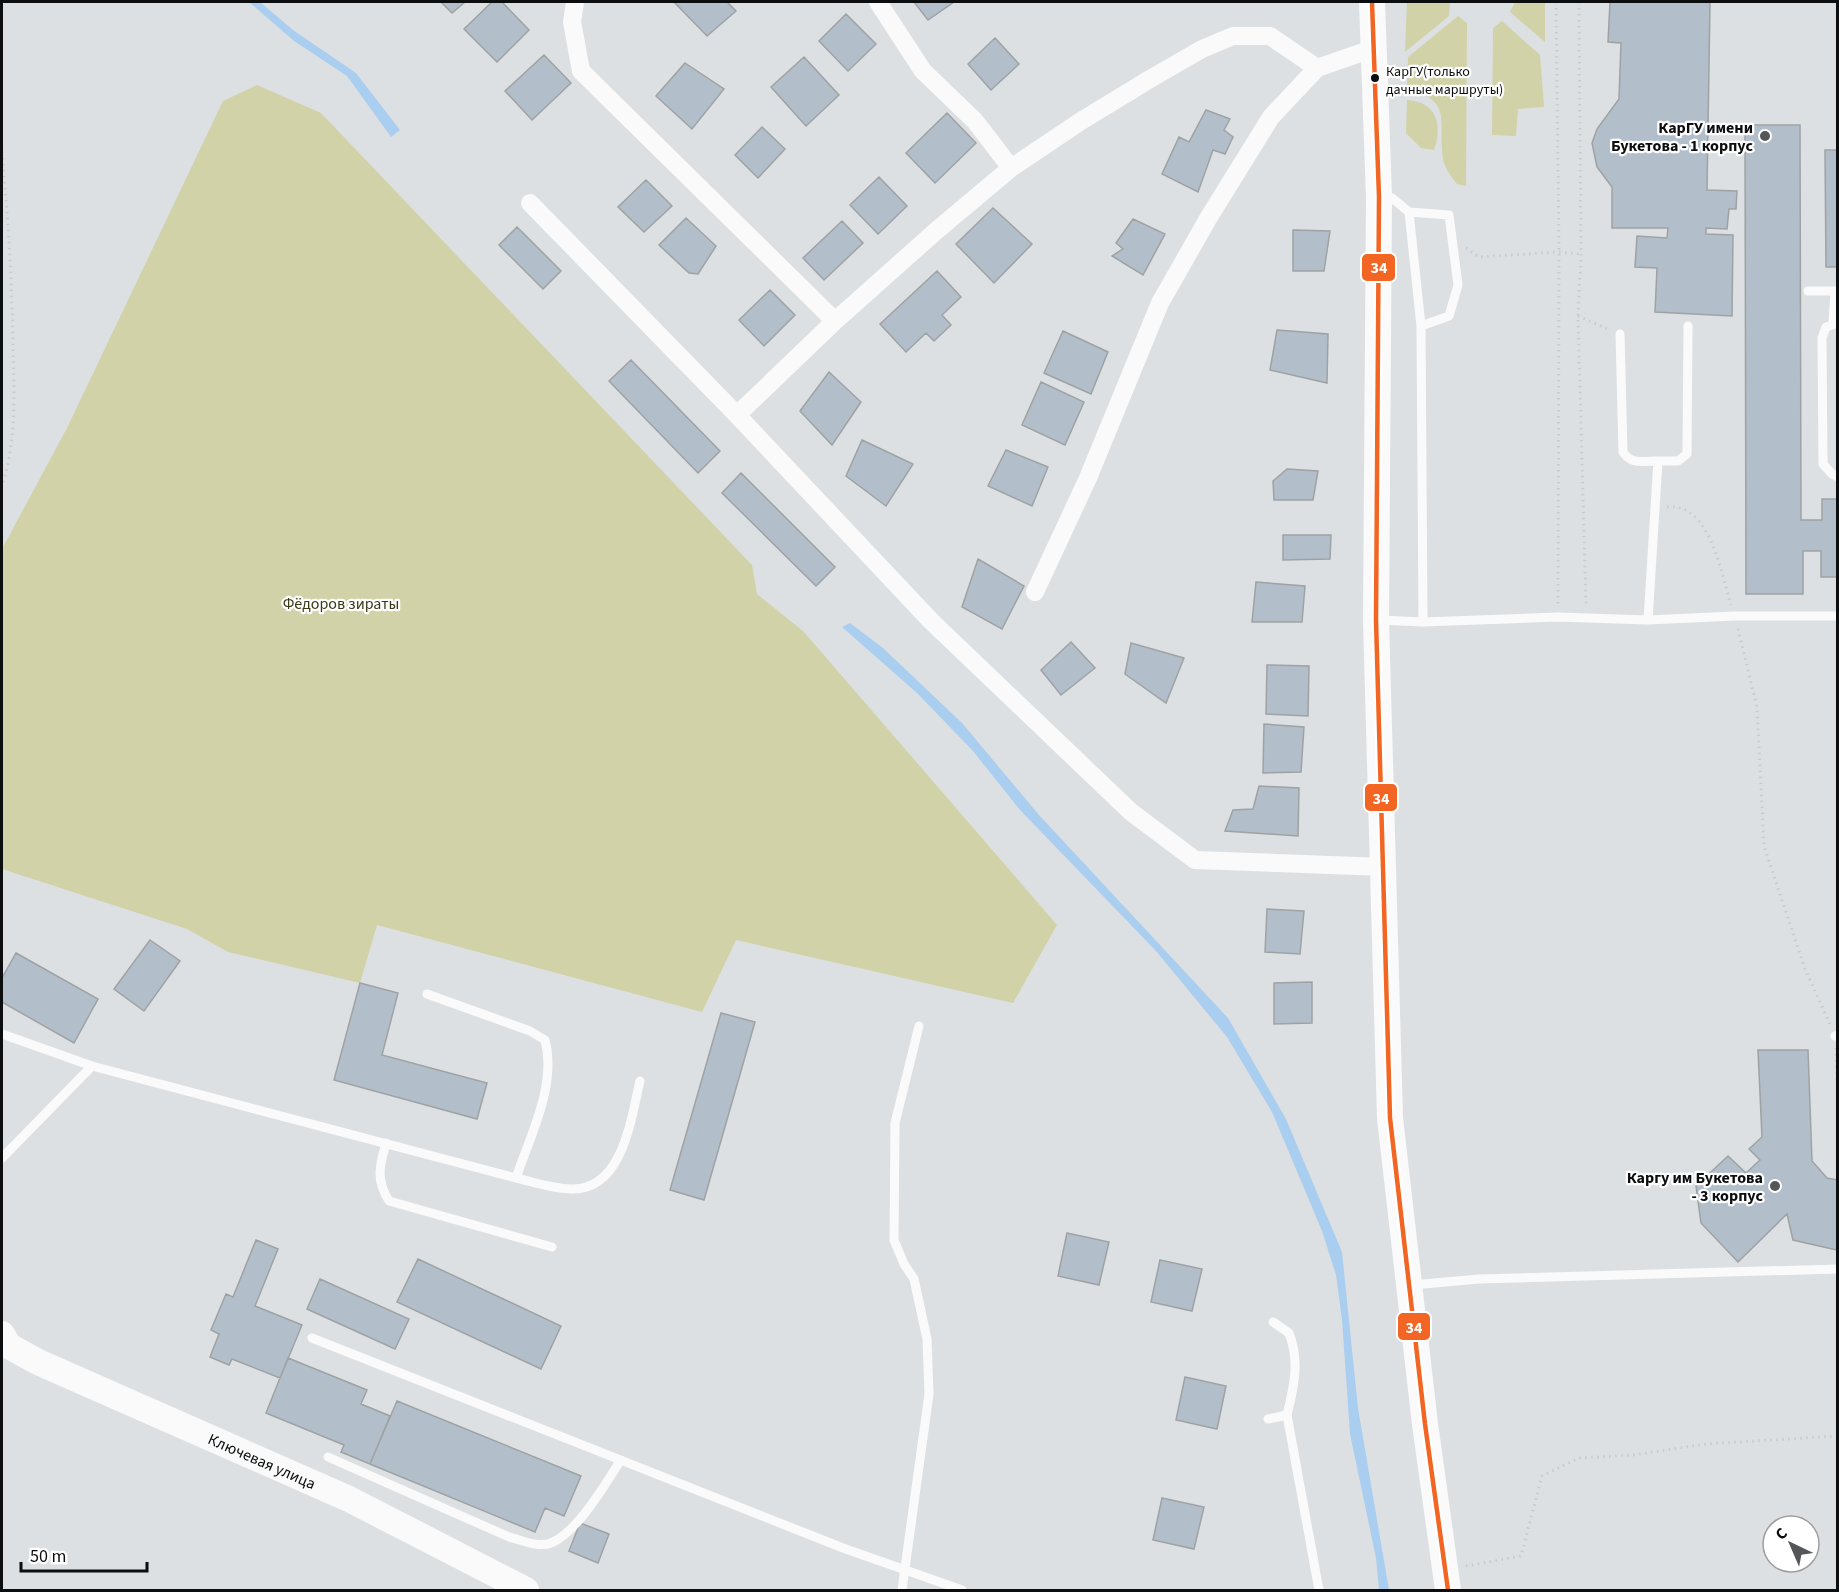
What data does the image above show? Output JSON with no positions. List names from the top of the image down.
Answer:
{
  "streets": {
    "street": ["Ключевая улица"]
  },
  "parks": ["Фёдоров зираты"],
  "places": ["КарГУ(только дачные маршруты)", "КарГУ имени Букетова - 1 корпус", "Каргу им Букетова - 3 корпус"],
  "lines": ["transit line 34"],
  "scale_bar": "50 m",
  "north": "top left"
}
